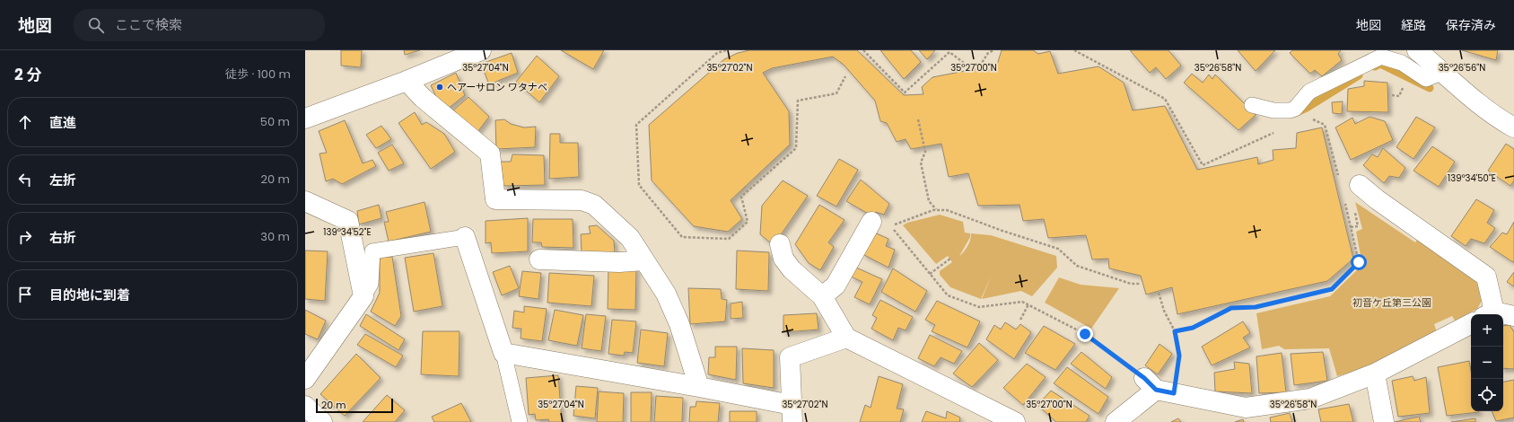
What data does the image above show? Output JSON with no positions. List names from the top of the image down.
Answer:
{
  "parks": ["初音ケ丘第三公園"],
  "places": ["ヘアーサロン ワタナベ"],
  "scale_bar": "20 m",
  "page": {
    "header": "地図",
    "search": "ここで検索",
    "nav": ["地図", "経路", "保存済み"],
    "heading": ["2 分", "徒歩 · 100 m"],
    "list": [
      ["直進", "50 m"],
      ["左折", "20 m"],
      ["右折", "30 m"],
      "目的地に到着"
    ],
    "map_buttons": ["+", "−"],
    "scale": "20 m"
  },
  "coordinates": [
    "35°27'04\"N",
    "35°27'02\"N",
    "35°27'00\"N",
    "35°26'58\"N",
    "35°26'56\"N",
    "139°34'50\"E",
    "139°34'52\"E"
  ]
}
